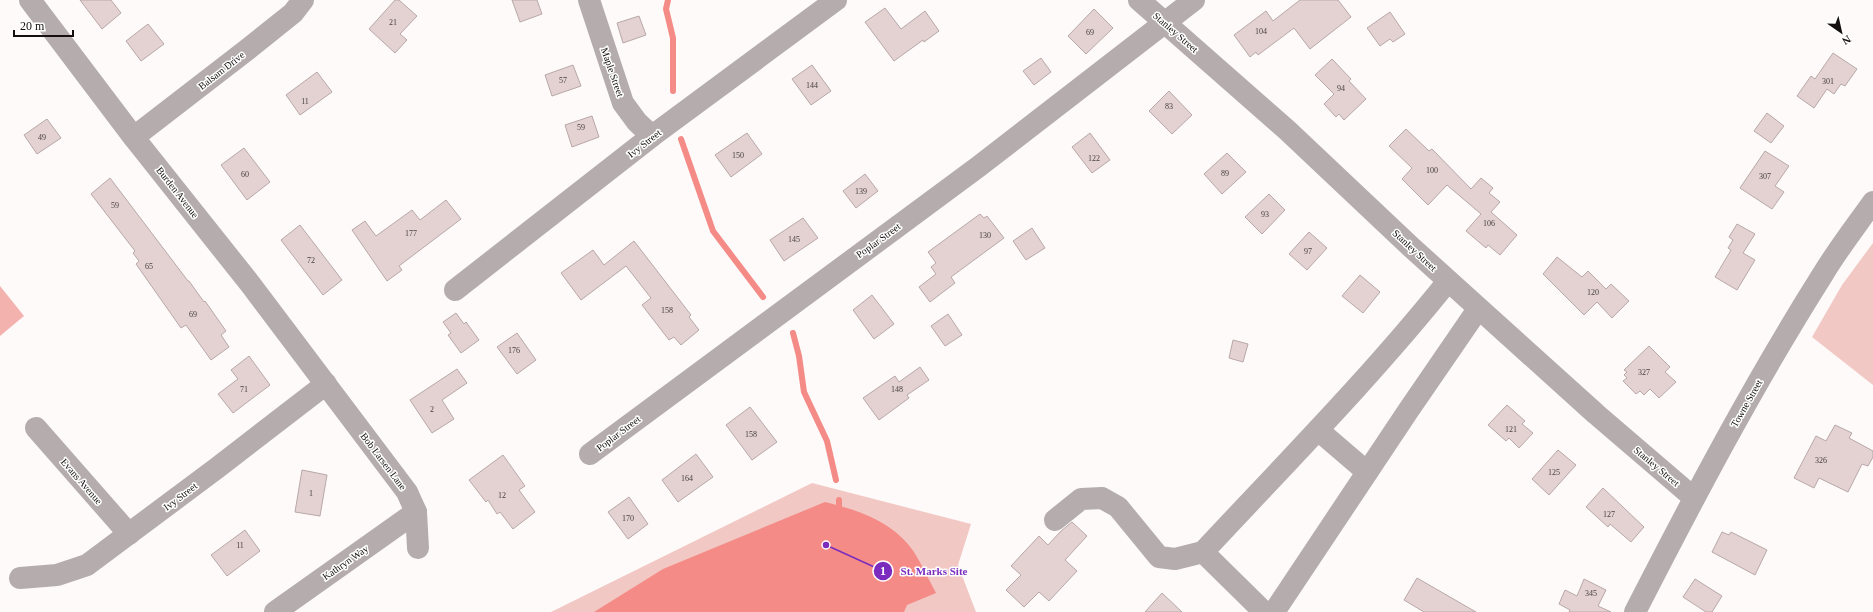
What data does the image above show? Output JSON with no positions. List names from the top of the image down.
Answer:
{
  "streets": {
    "street": [
      "Stanley Street",
      "Balsam Drive",
      "Maple Street",
      "Ivy Street",
      "Burden Avenue",
      "Poplar Street",
      "Towne Street",
      "Bob Larsen Lane",
      "Evans Avenue",
      "Kathryn Way"
    ]
  },
  "crossings": [
    ["Stanley Street", "Poplar Street"],
    ["Stanley Street", "Towne Street"],
    ["Balsam Drive", "Burden Avenue"],
    ["Maple Street", "Ivy Street"],
    ["Ivy Street", "Burden Avenue"],
    ["Ivy Street", "Bob Larsen Lane"],
    ["Ivy Street", "Evans Avenue"],
    ["Burden Avenue", "Bob Larsen Lane"],
    ["Bob Larsen Lane", "Kathryn Way"]
  ],
  "places": ["St. Marks Site"],
  "house_numbers": [
    "21",
    "104",
    "69",
    "57",
    "301",
    "144",
    "94",
    "11",
    "83",
    "59",
    "49",
    "150",
    "122",
    "100",
    "89",
    "60",
    "307",
    "139",
    "59",
    "93",
    "106",
    "177",
    "130",
    "145",
    "97",
    "72",
    "65",
    "120",
    "158",
    "69",
    "176",
    "327",
    "71",
    "148",
    "2",
    "121",
    "158",
    "326",
    "125",
    "164",
    "1",
    "12",
    "127",
    "170",
    "11",
    "345"
  ],
  "scale_bar": "20 m",
  "north": "bottom right"
}
